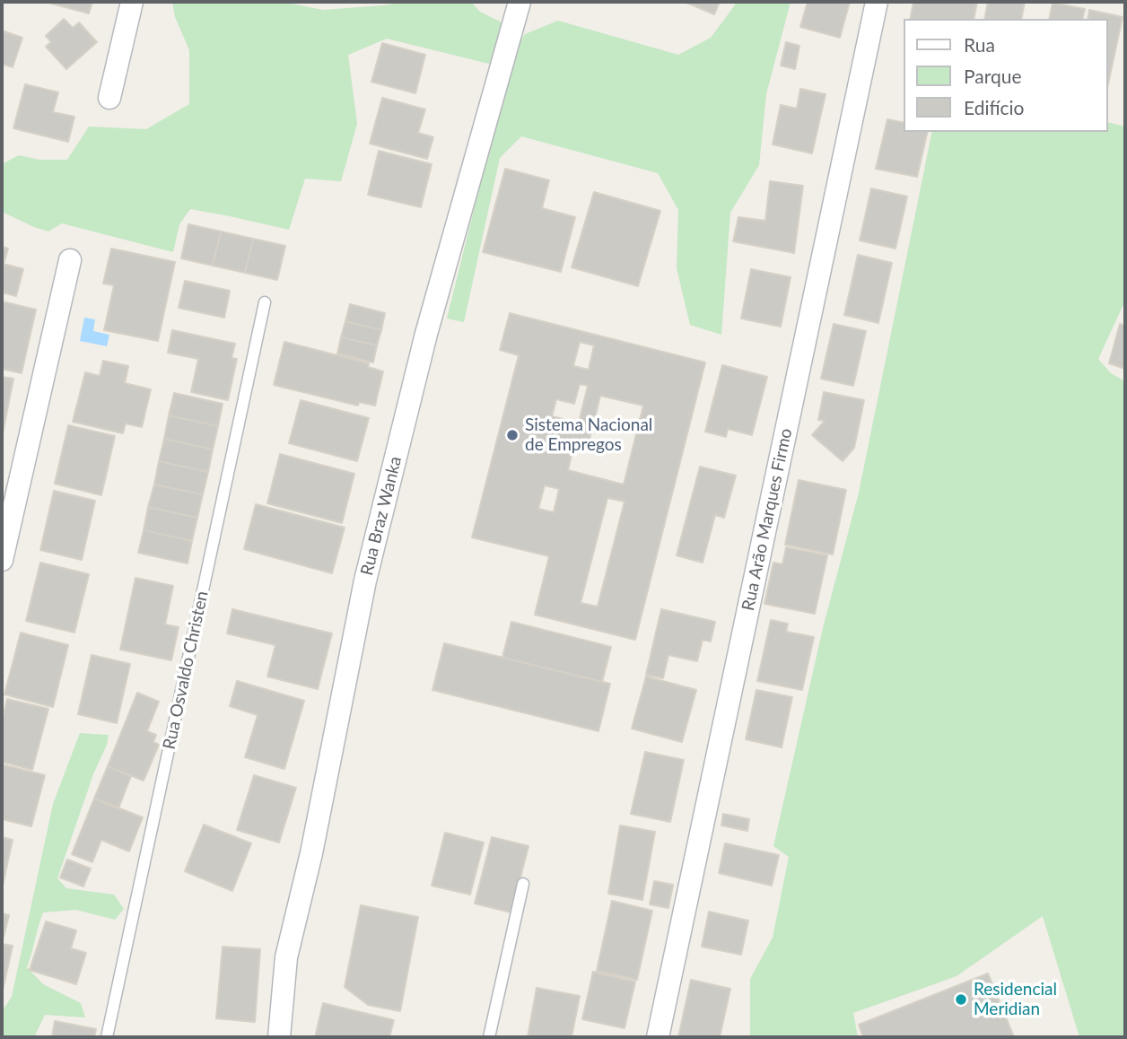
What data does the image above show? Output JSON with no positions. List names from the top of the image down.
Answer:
{
  "streets": {
    "street": ["Rua Braz Wanka", "Rua Arão Marques Firmo"],
    "lane": ["Rua Osvaldo Christen"]
  },
  "places": ["Sistema Nacional de Empregos", "Residencial Meridian"],
  "legend": ["Rua", "Parque", "Edifício"]
}
